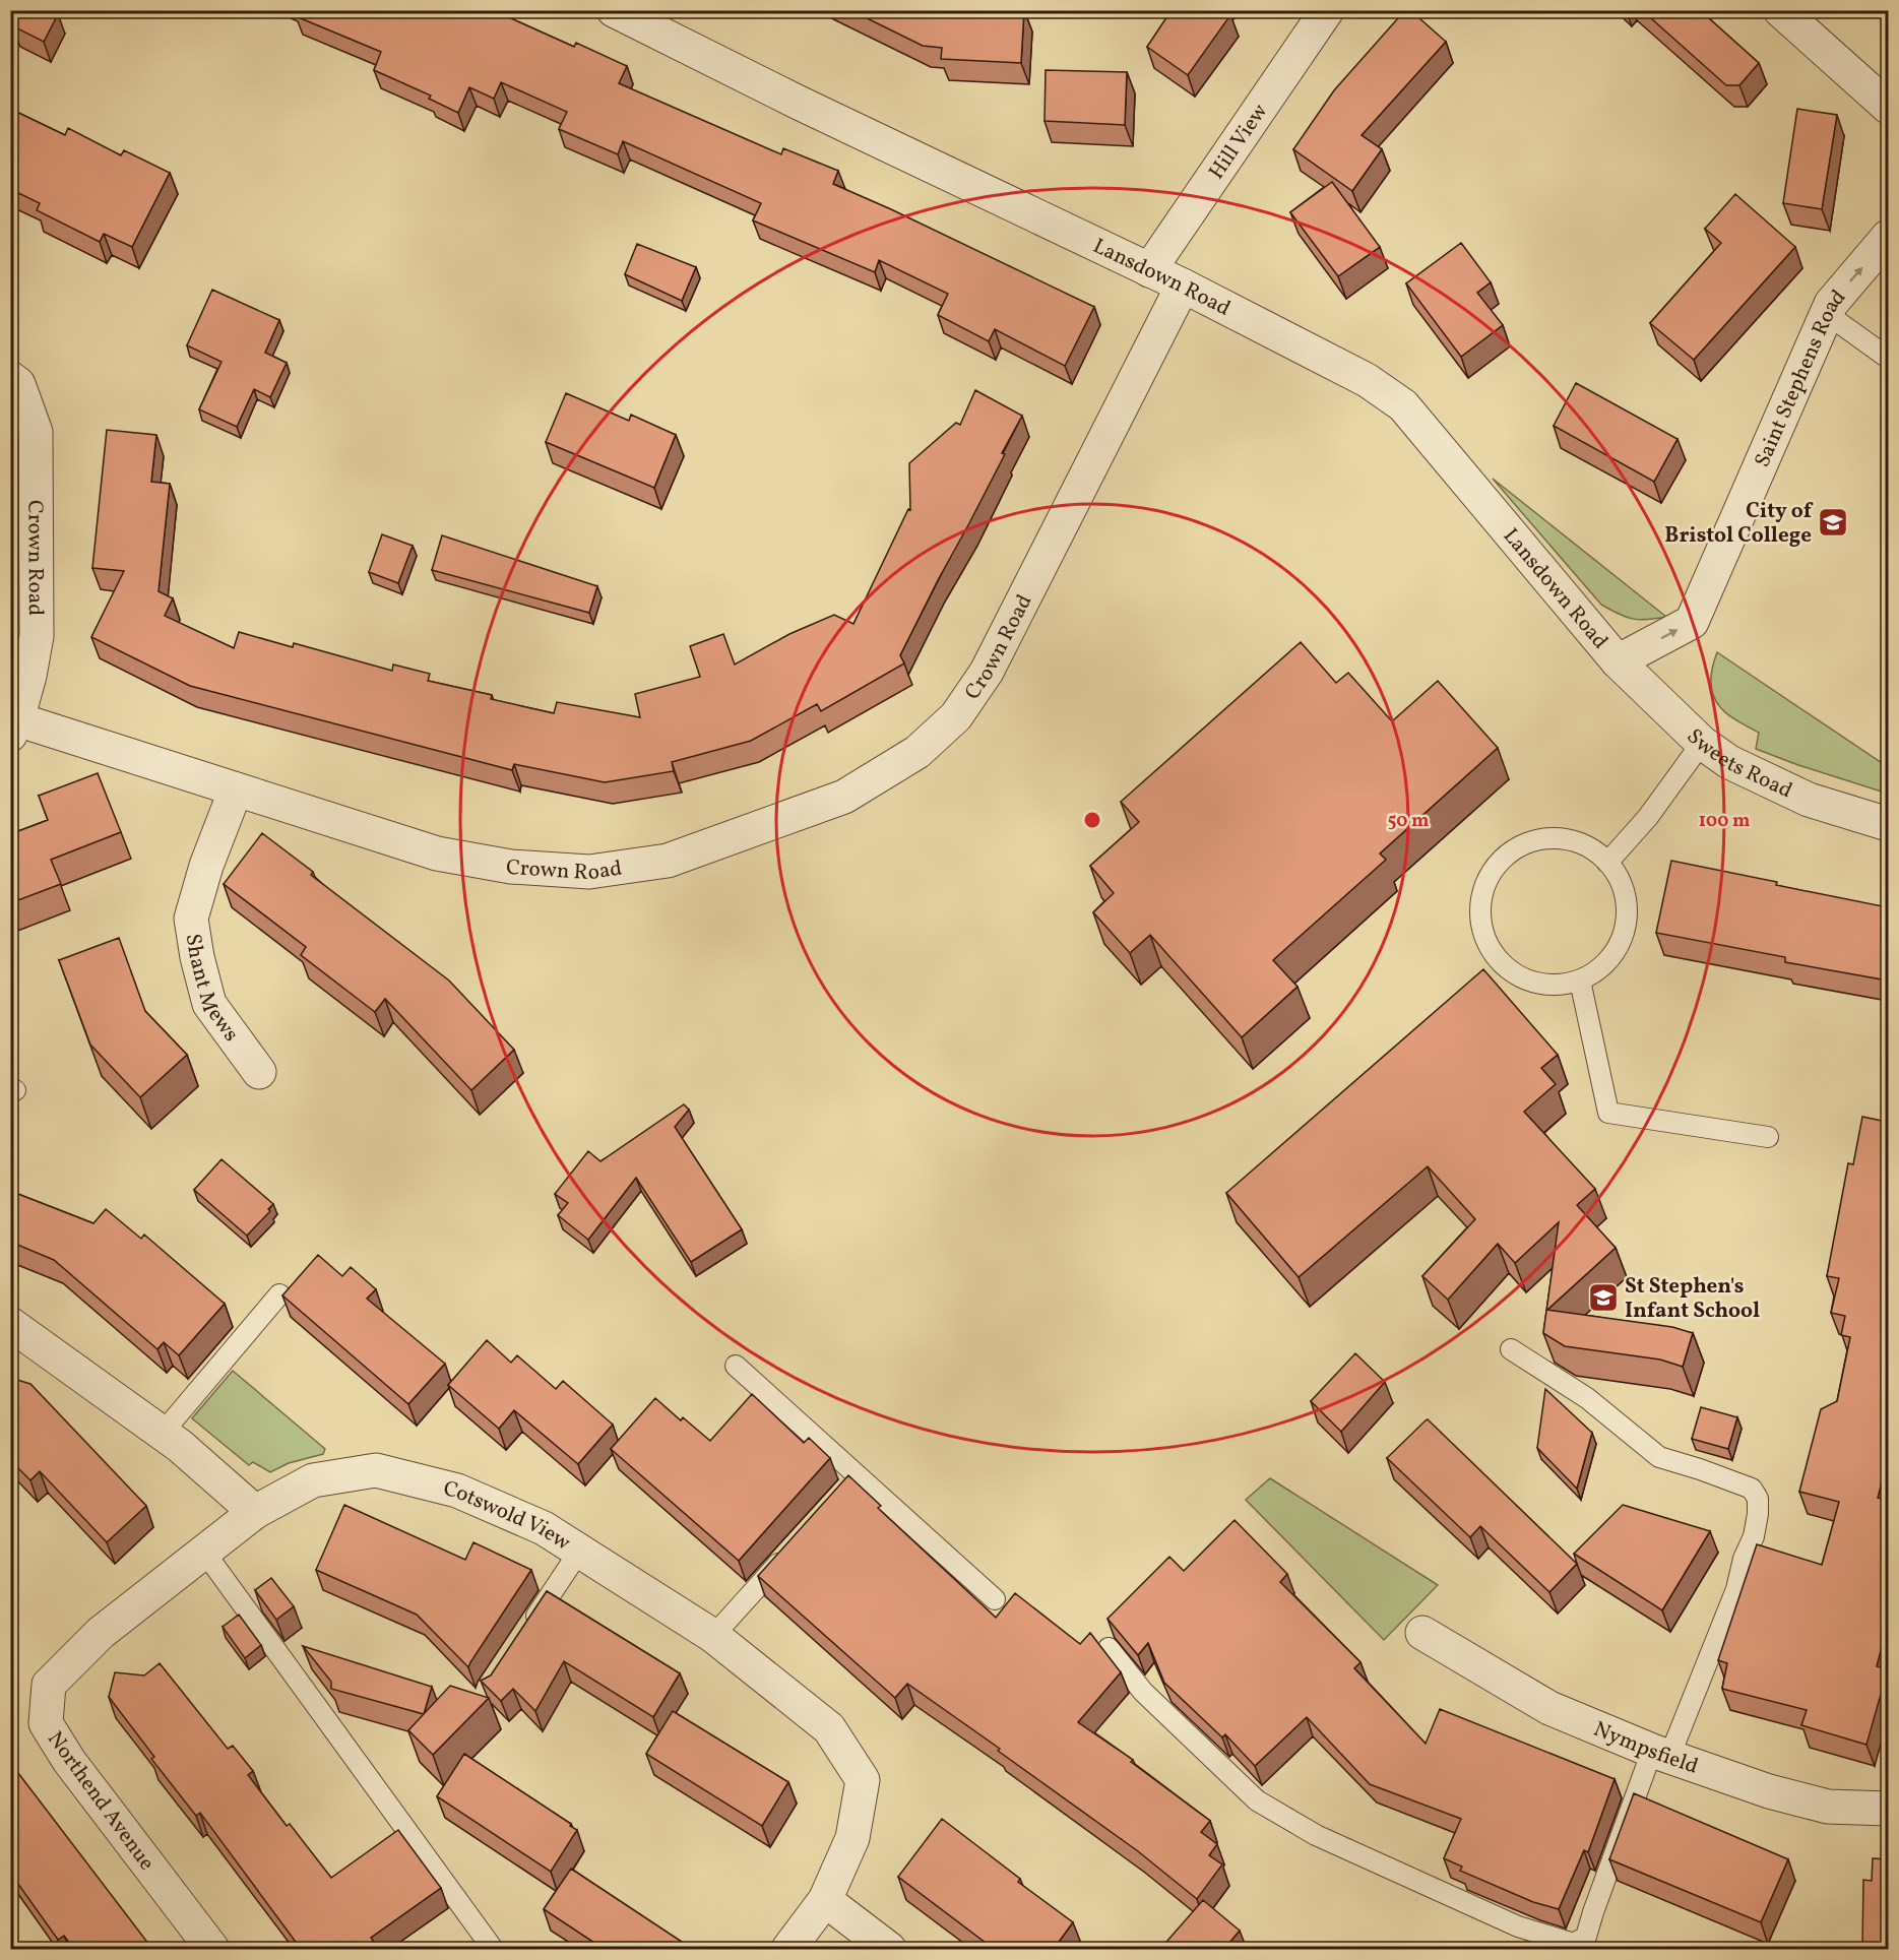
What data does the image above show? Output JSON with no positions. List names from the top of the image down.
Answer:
{
  "streets": {
    "street": [
      "Hill View",
      "Lansdown Road",
      "Saint Stephens Road",
      "Crown Road",
      "Sweets Road",
      "Shant Mews",
      "Cotswold View",
      "Nympsfield",
      "Northend Avenue"
    ]
  },
  "crossings": [
    ["Hill View", "Lansdown Road"],
    ["Lansdown Road", "Saint Stephens Road"],
    ["Lansdown Road", "Crown Road"],
    ["Lansdown Road", "Sweets Road"],
    ["Saint Stephens Road", "Sweets Road"],
    ["Crown Road", "Shant Mews"],
    ["Cotswold View", "Northend Avenue"]
  ],
  "one_way": ["Saint Stephens Road"],
  "places": {
    "school or university": ["City of Bristol College", "St Stephen's Infant School"]
  },
  "rings": ["50 m", "100 m"]
}
